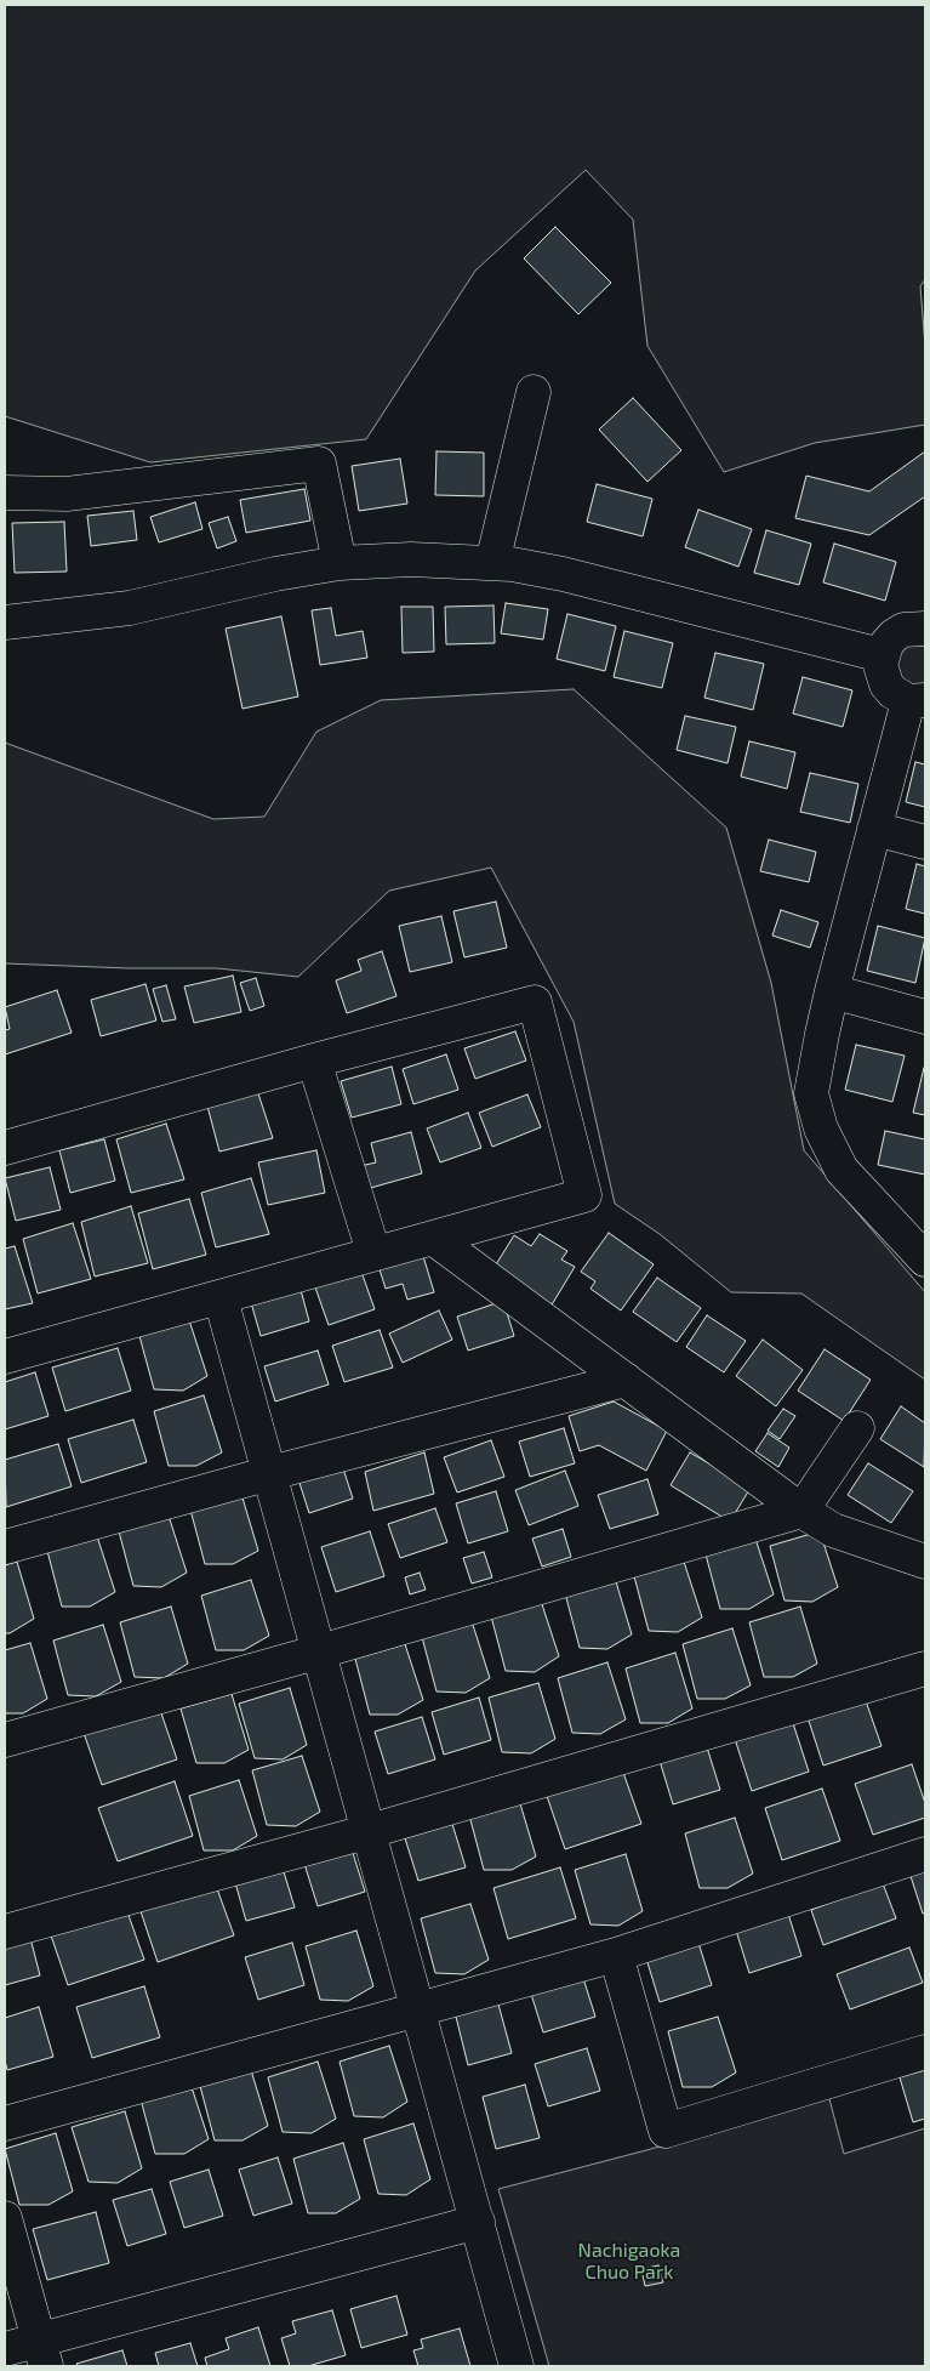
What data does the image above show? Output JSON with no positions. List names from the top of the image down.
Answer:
{
  "parks": ["Nachigaoka Chuo Park"]
}
